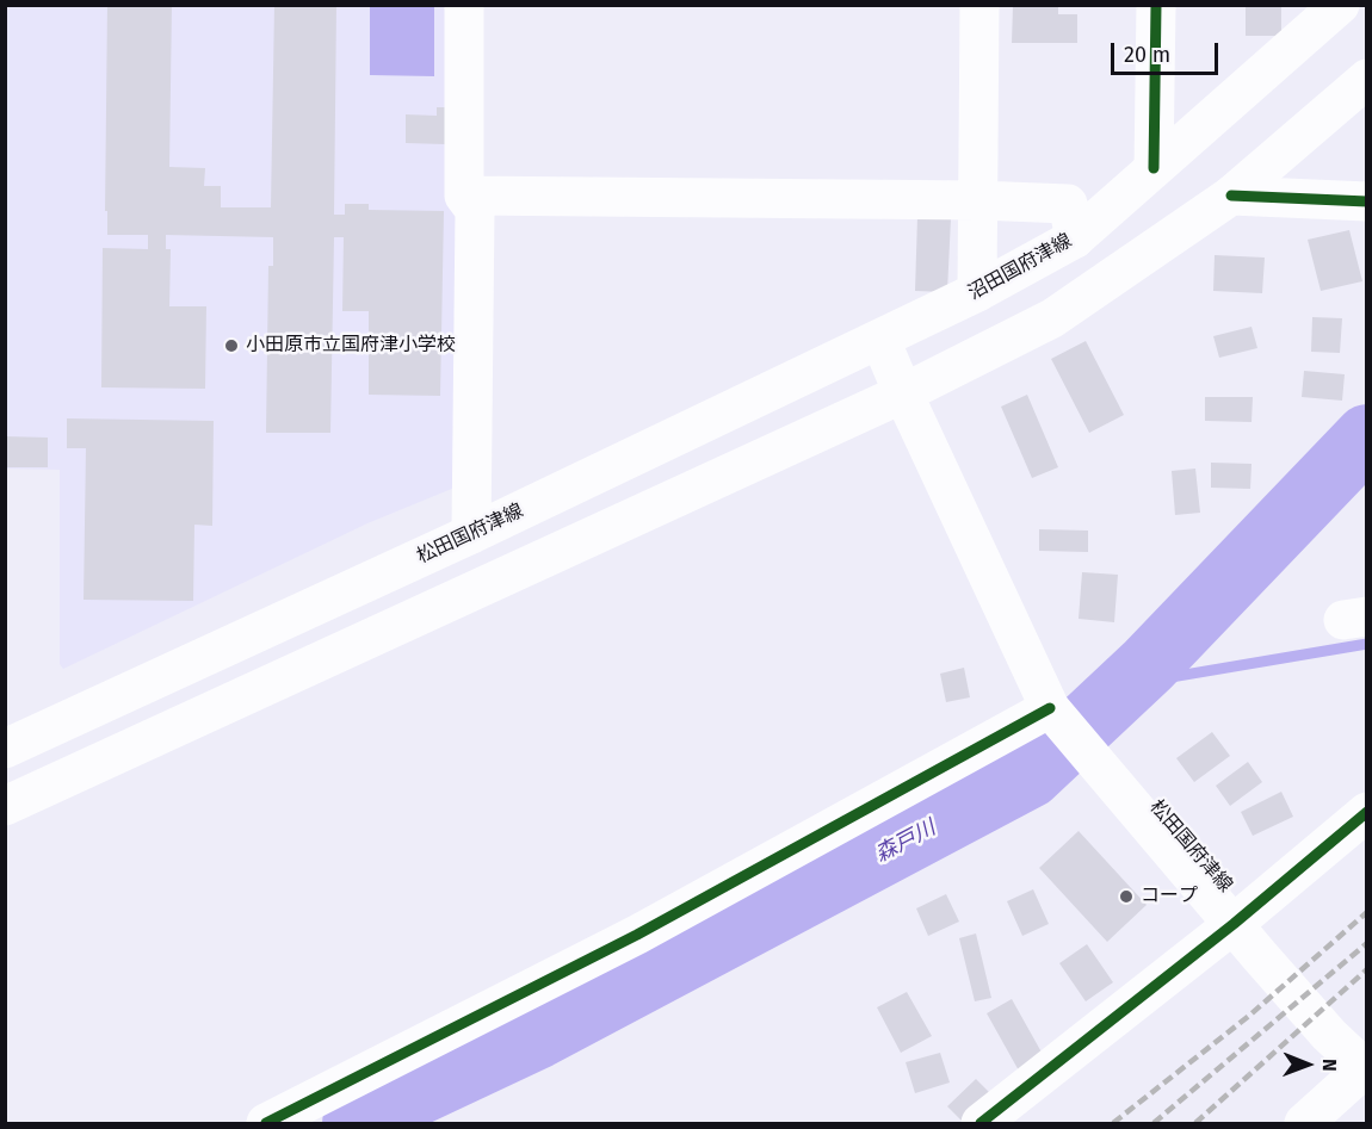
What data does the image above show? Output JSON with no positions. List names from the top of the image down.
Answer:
{
  "streets": {
    "main road": ["沼田国府津線", "松田国府津線"]
  },
  "crossings": [
    ["沼田国府津線", "松田国府津線"]
  ],
  "water": ["森戸川"],
  "places": ["小田原市立国府津小学校", "コープ"],
  "scale_bar": "20 m",
  "north": "right"
}
